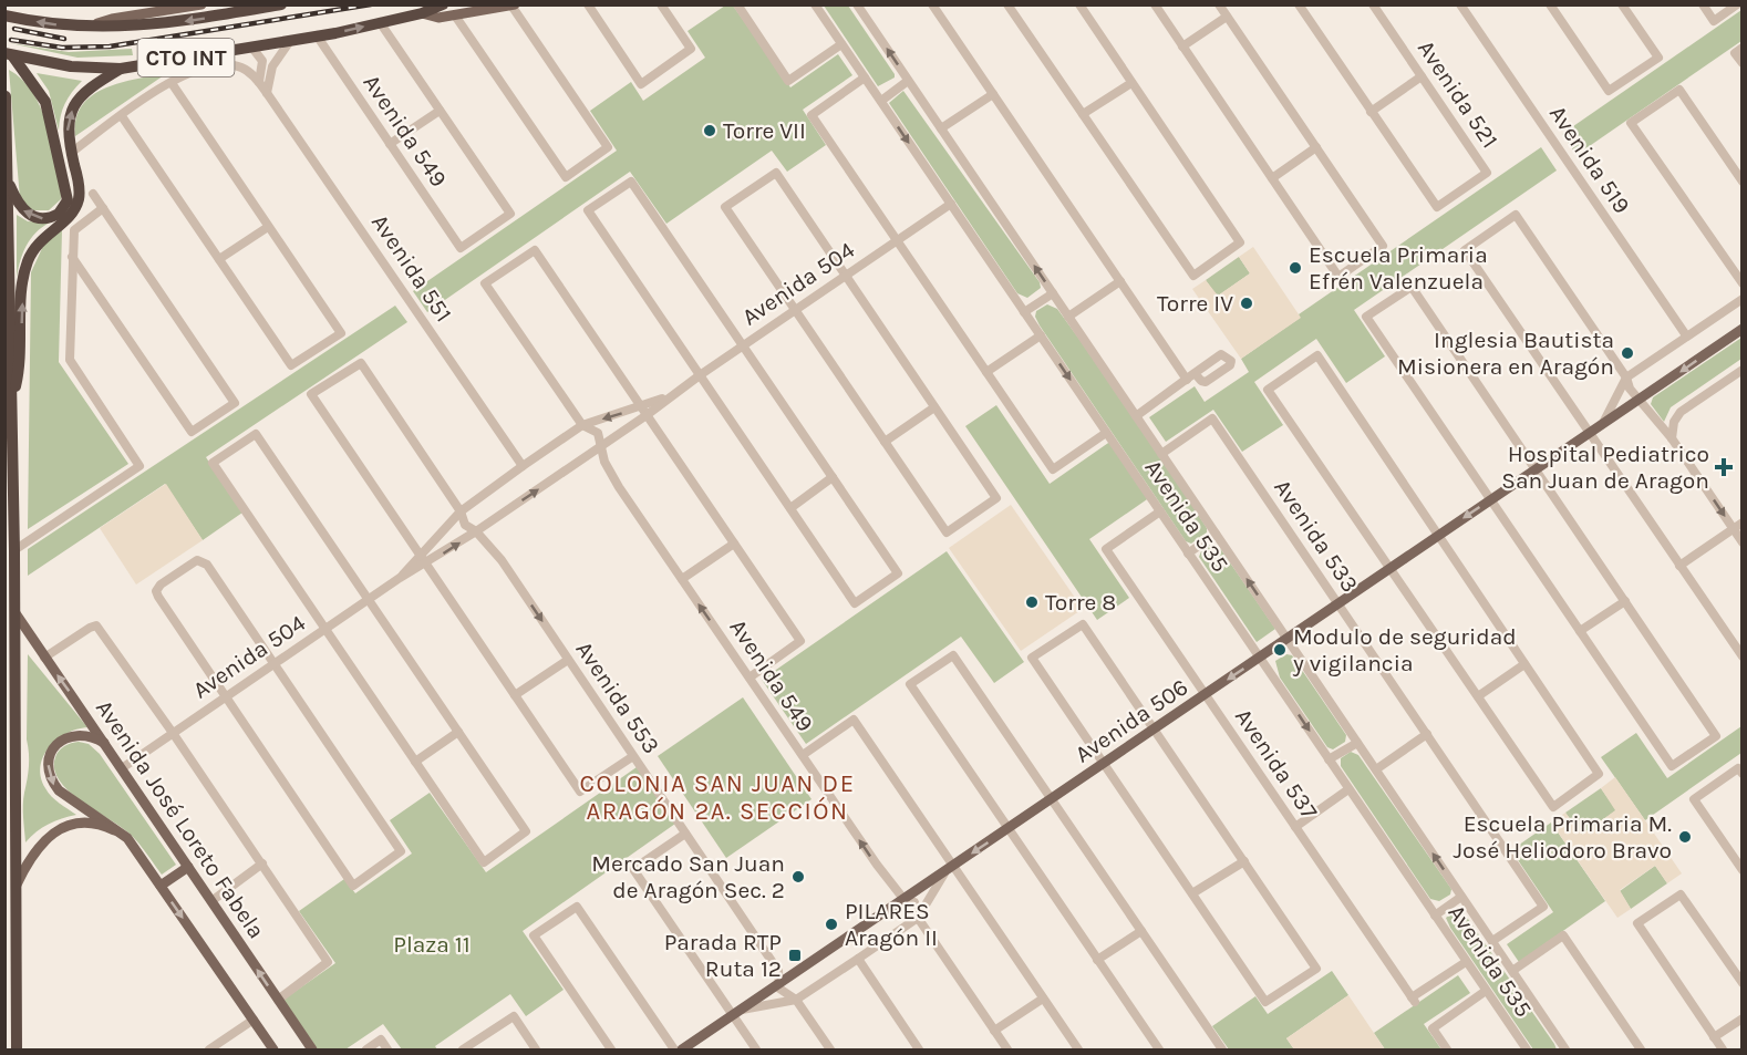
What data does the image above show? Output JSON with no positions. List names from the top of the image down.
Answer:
{
  "streets": {
    "highway": ["CTO INT"],
    "main road": ["Avenida 506", "Avenida José Loreto Fabela"],
    "street": [
      "Avenida 521",
      "Avenida 549",
      "Avenida 519",
      "Avenida 551",
      "Avenida 504",
      "Avenida 535",
      "Avenida 533",
      "Avenida 553",
      "Avenida 537"
    ]
  },
  "crossings": [
    ["CTO INT", "Avenida 549"],
    ["CTO INT", "Avenida 551"],
    ["Avenida 549", "Avenida 504"],
    ["Avenida 549", "Avenida 506"],
    ["Avenida 519", "Avenida 506"],
    ["Avenida 551", "Avenida 504"],
    ["Avenida 504", "Avenida 535"],
    ["Avenida 504", "Avenida 553"],
    ["Avenida 504", "Avenida José Loreto Fabela"],
    ["Avenida 535", "Avenida 533"],
    ["Avenida 535", "Avenida 506"],
    ["Avenida 535", "Avenida 537"],
    ["Avenida 533", "Avenida 506"],
    ["Avenida 553", "Avenida 506"],
    ["Avenida 506", "Avenida 537"]
  ],
  "districts": ["COLONIA SAN JUAN DE ARAGÓN 2A. SECCIÓN"],
  "parks": ["Plaza 11"],
  "places": {
    "other": [
      "Torre VII",
      "Escuela Primaria Efrén Valenzuela",
      "Torre IV",
      "Inglesia Bautista Misionera en Aragón",
      "Torre 8",
      "Modulo de seguridad y vigilancia",
      "Escuela Primaria M. José Heliodoro Bravo",
      "Mercado San Juan de Aragón Sec. 2",
      "PILARES Aragón II"
    ],
    "health": ["Hospital Pediatrico San Juan de Aragon"],
    "transit": ["Parada RTP Ruta 12"]
  }
}
